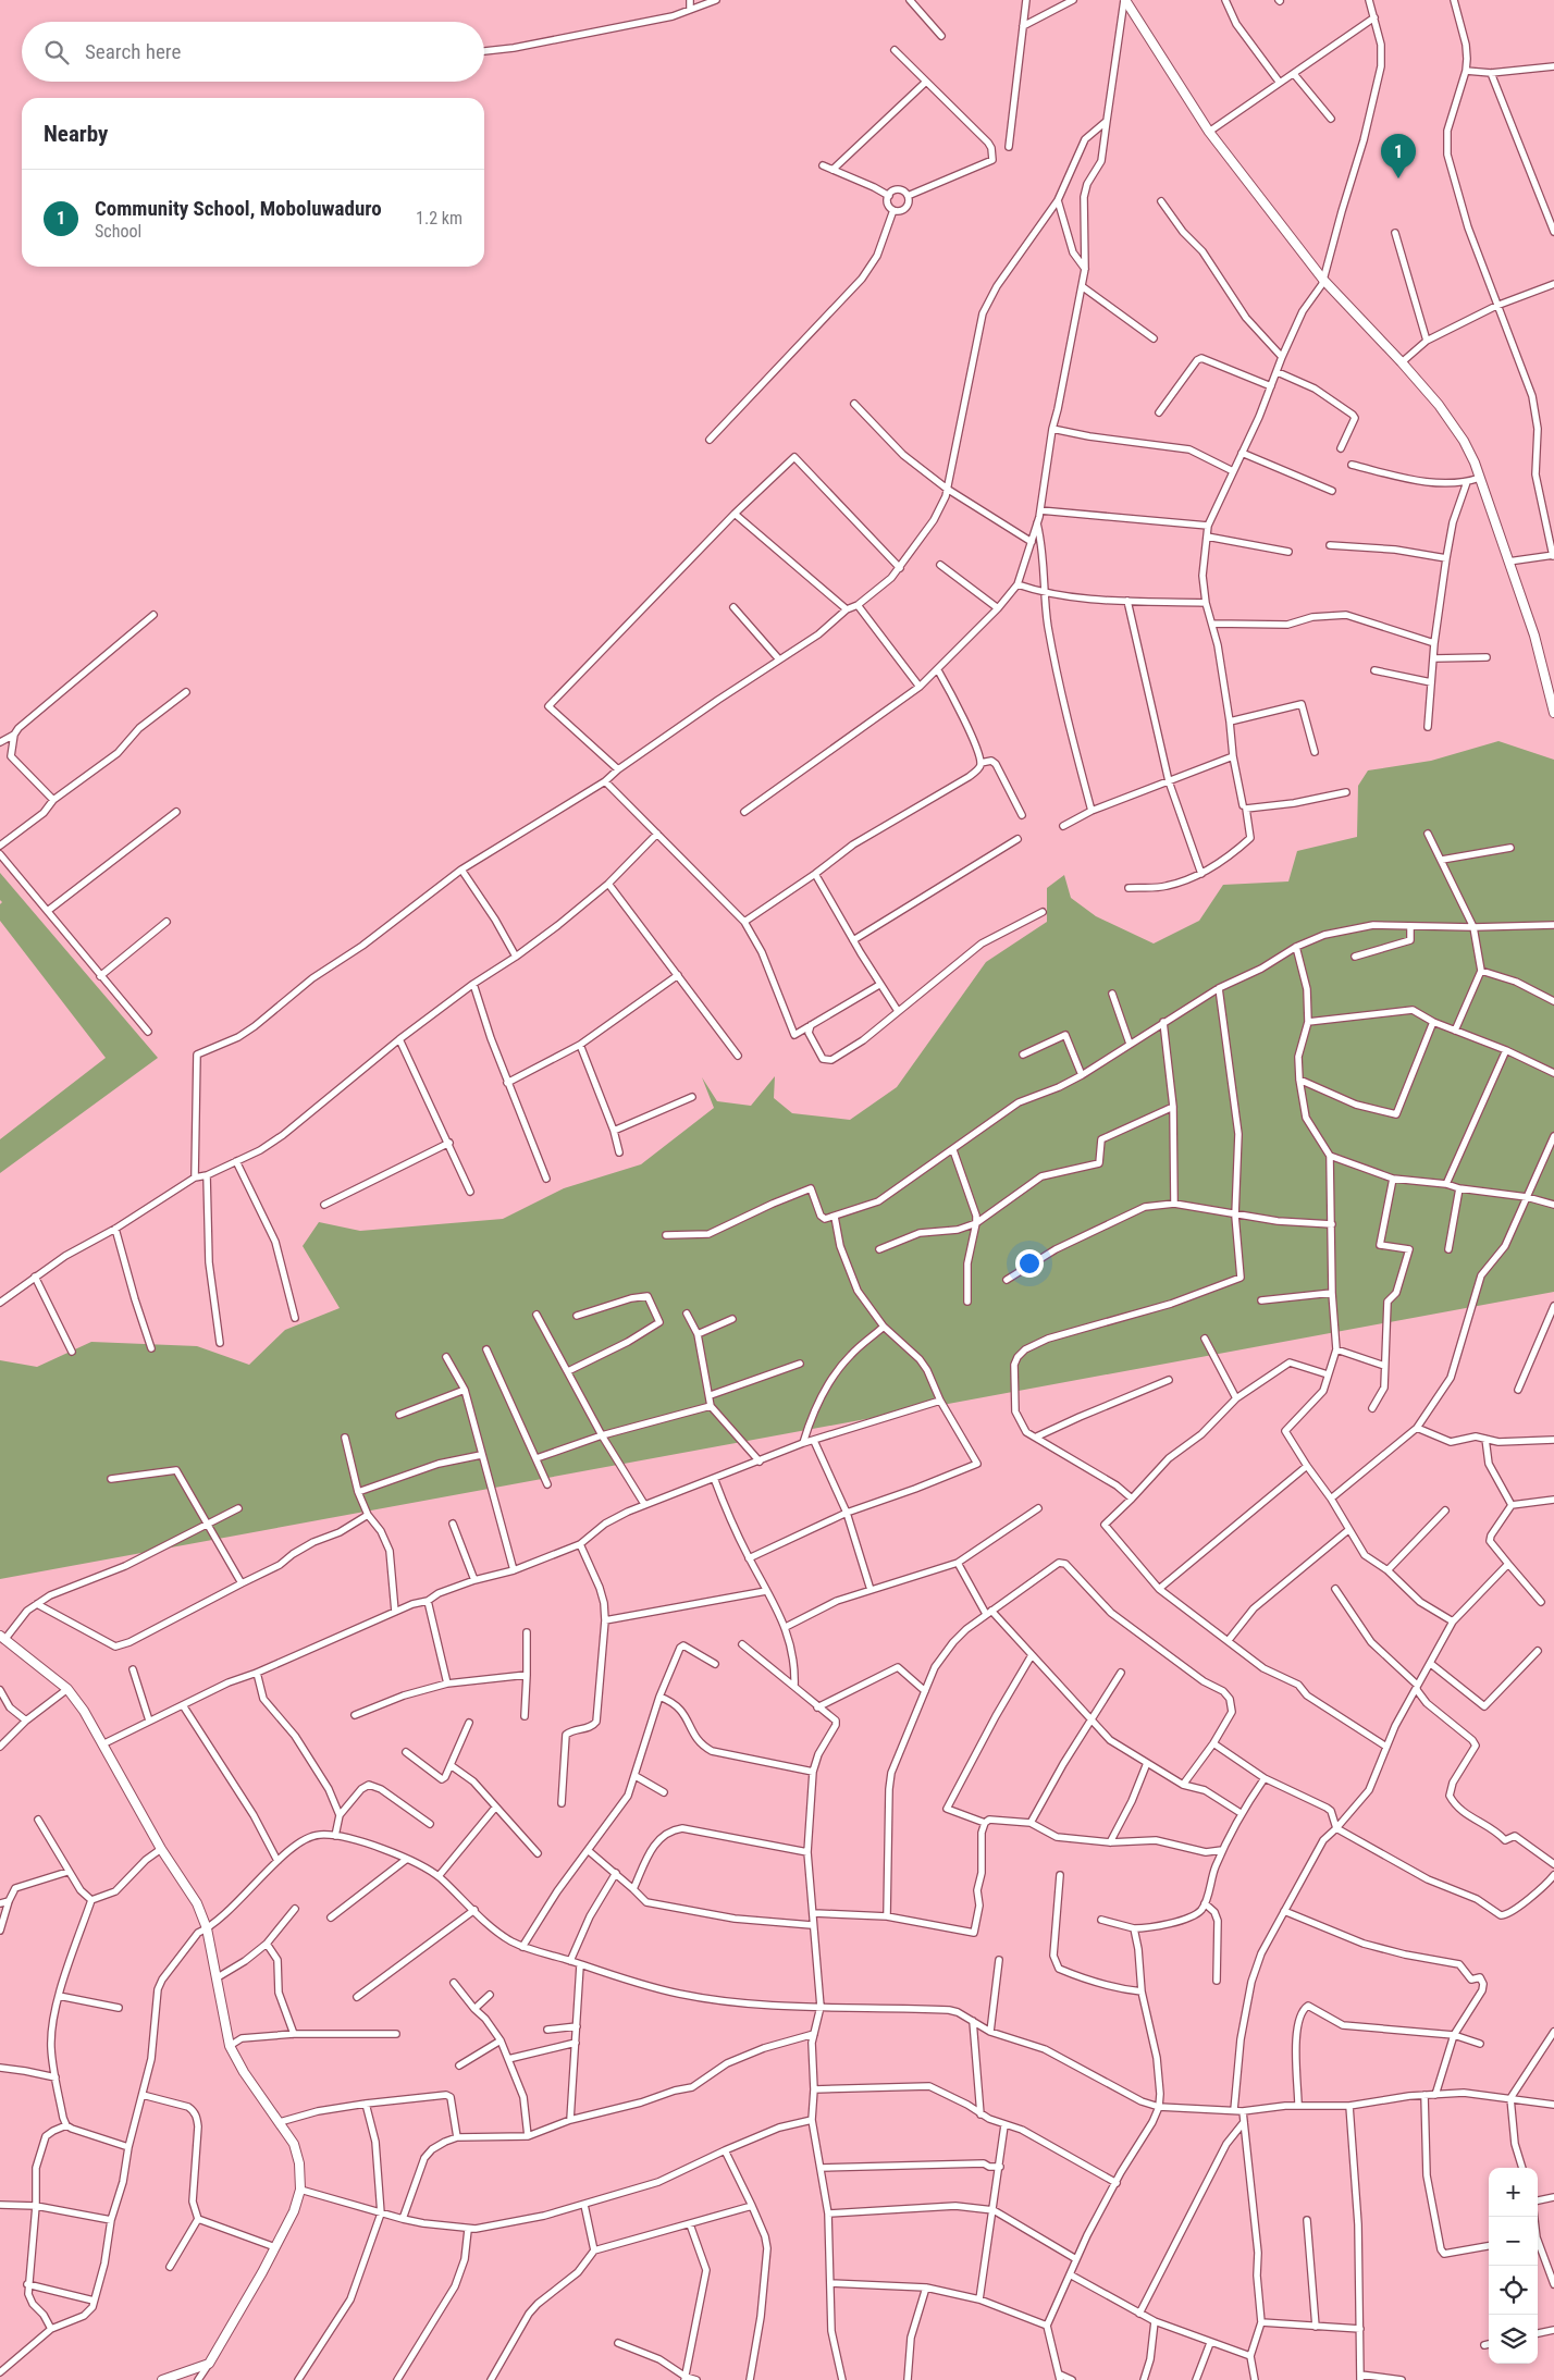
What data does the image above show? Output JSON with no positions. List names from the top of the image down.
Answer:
{
  "page": {
    "search": "Search here",
    "heading": "Nearby",
    "pins": "1",
    "list": [
      {
        "mark": "1",
        "name": "Community School, Moboluwaduro",
        "note": "School",
        "value": "1.2 km"
      }
    ],
    "map_buttons": ["+", "−"]
  }
}
